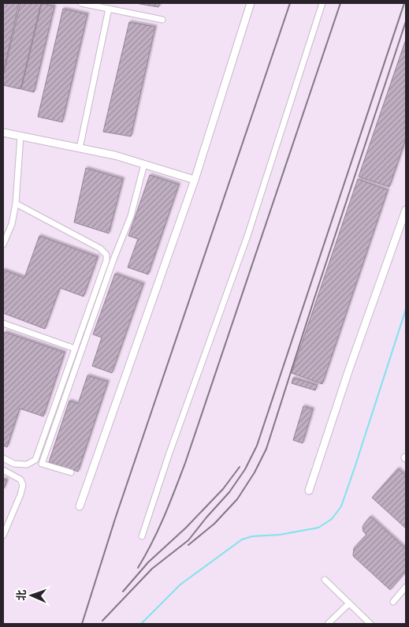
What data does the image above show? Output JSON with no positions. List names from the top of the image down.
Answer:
{
  "north": "left"
}
